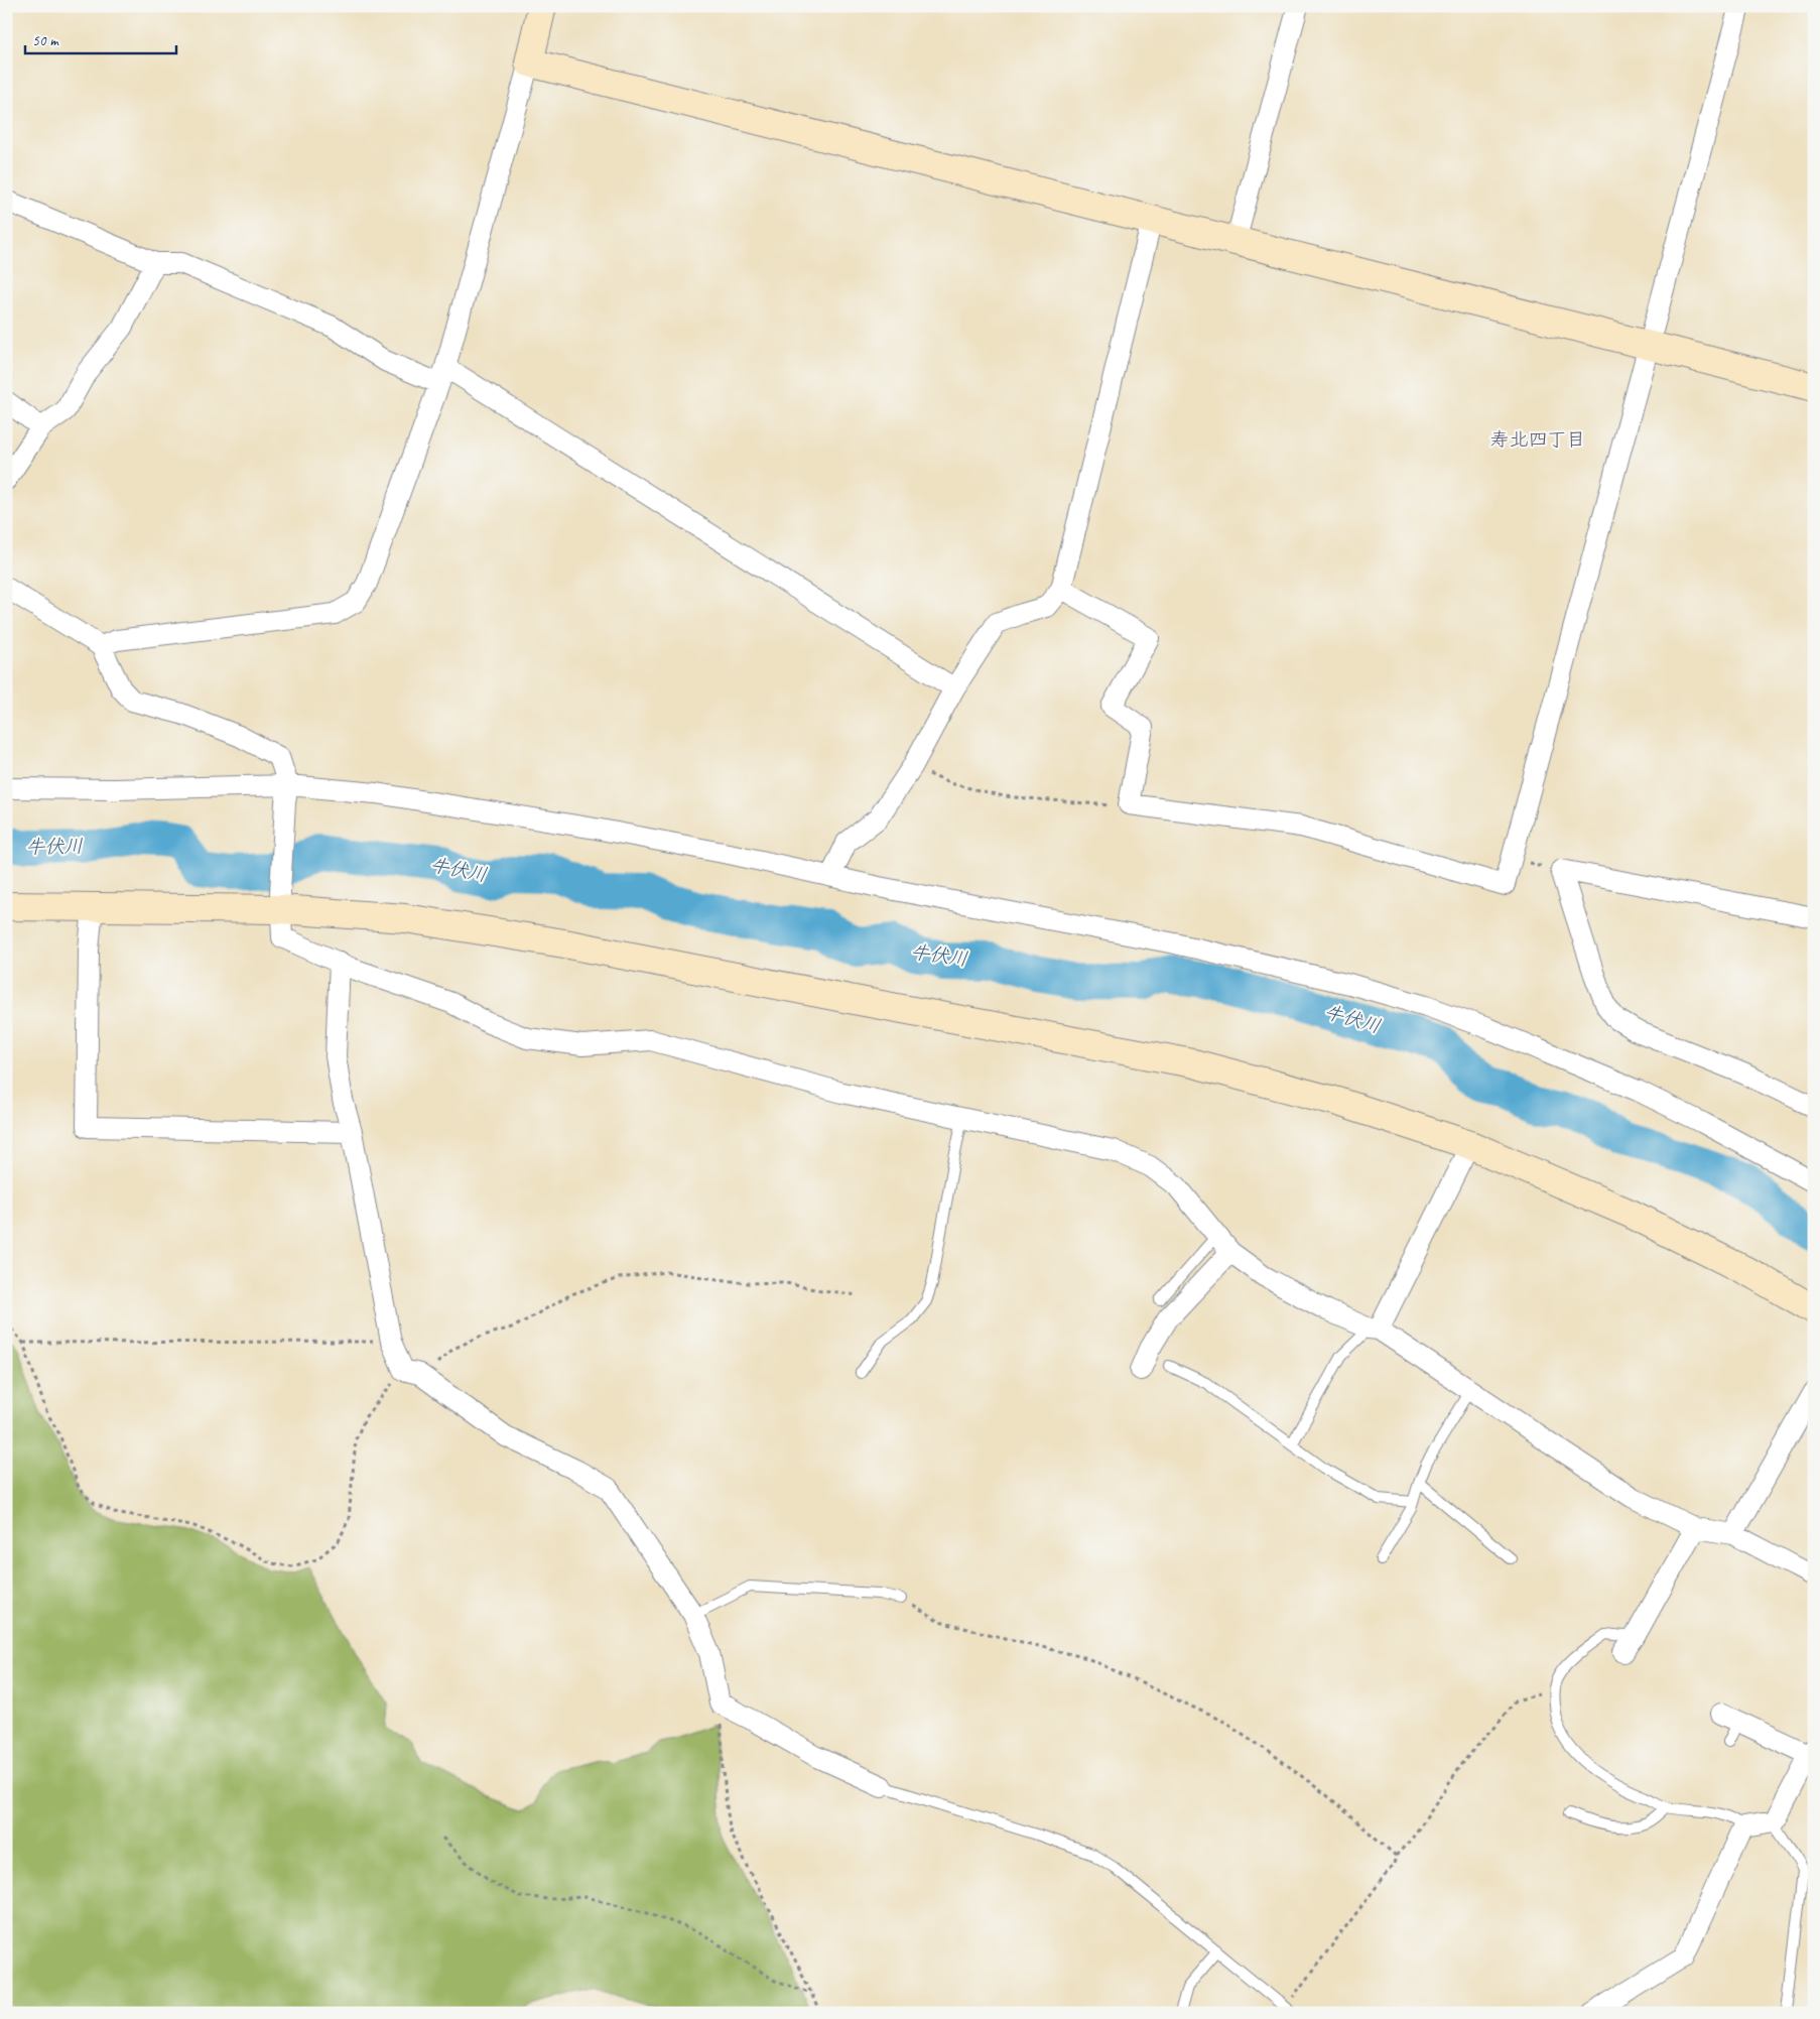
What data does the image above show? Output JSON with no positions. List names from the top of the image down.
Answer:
{
  "districts": ["寿北四丁目"],
  "water": ["牛伏川"],
  "scale_bar": "50 m"
}
